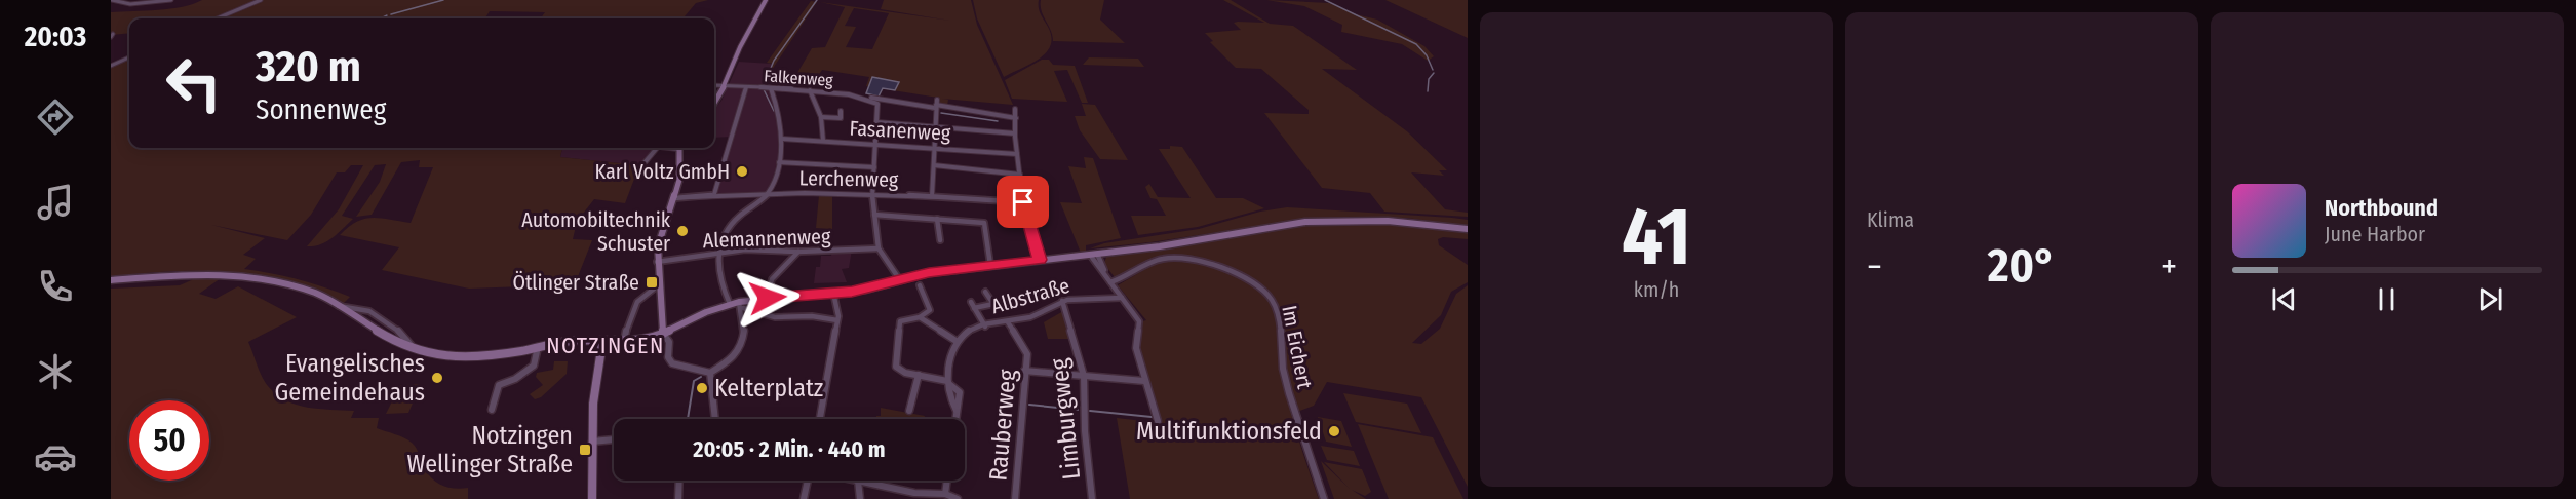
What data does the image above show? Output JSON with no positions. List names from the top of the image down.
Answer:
{
  "streets": {
    "street": [
      "Falkenweg",
      "Fasanenweg",
      "Lerchenweg",
      "Alemannenweg",
      "Albstraße",
      "Im Eichert",
      "Limburgweg",
      "Rauberweg"
    ]
  },
  "crossings": [
    ["Albstraße", "Limburgweg"],
    ["Albstraße", "Rauberweg"]
  ],
  "districts": ["NOTZINGEN"],
  "places": {
    "other": [
      "Karl Voltz GmbH",
      "Automobiltechnik Schuster",
      "Evangelisches Gemeindehaus",
      "Kelterplatz",
      "Multifunktionsfeld"
    ],
    "transit": ["Ötlinger Straße", "Notzingen Wellinger Straße"]
  },
  "page": {
    "tabs": "20:03",
    "tile": [
      ["41", "km/h"],
      "Klima"
    ],
    "turn": ["320 m", "Sonnenweg"],
    "song": ["Northbound", "June Harbor"],
    "heat": ["−", "20°", "+"],
    "limit": "50",
    "trip": "20:05 · 2 Min. · 440 m"
  }
}
